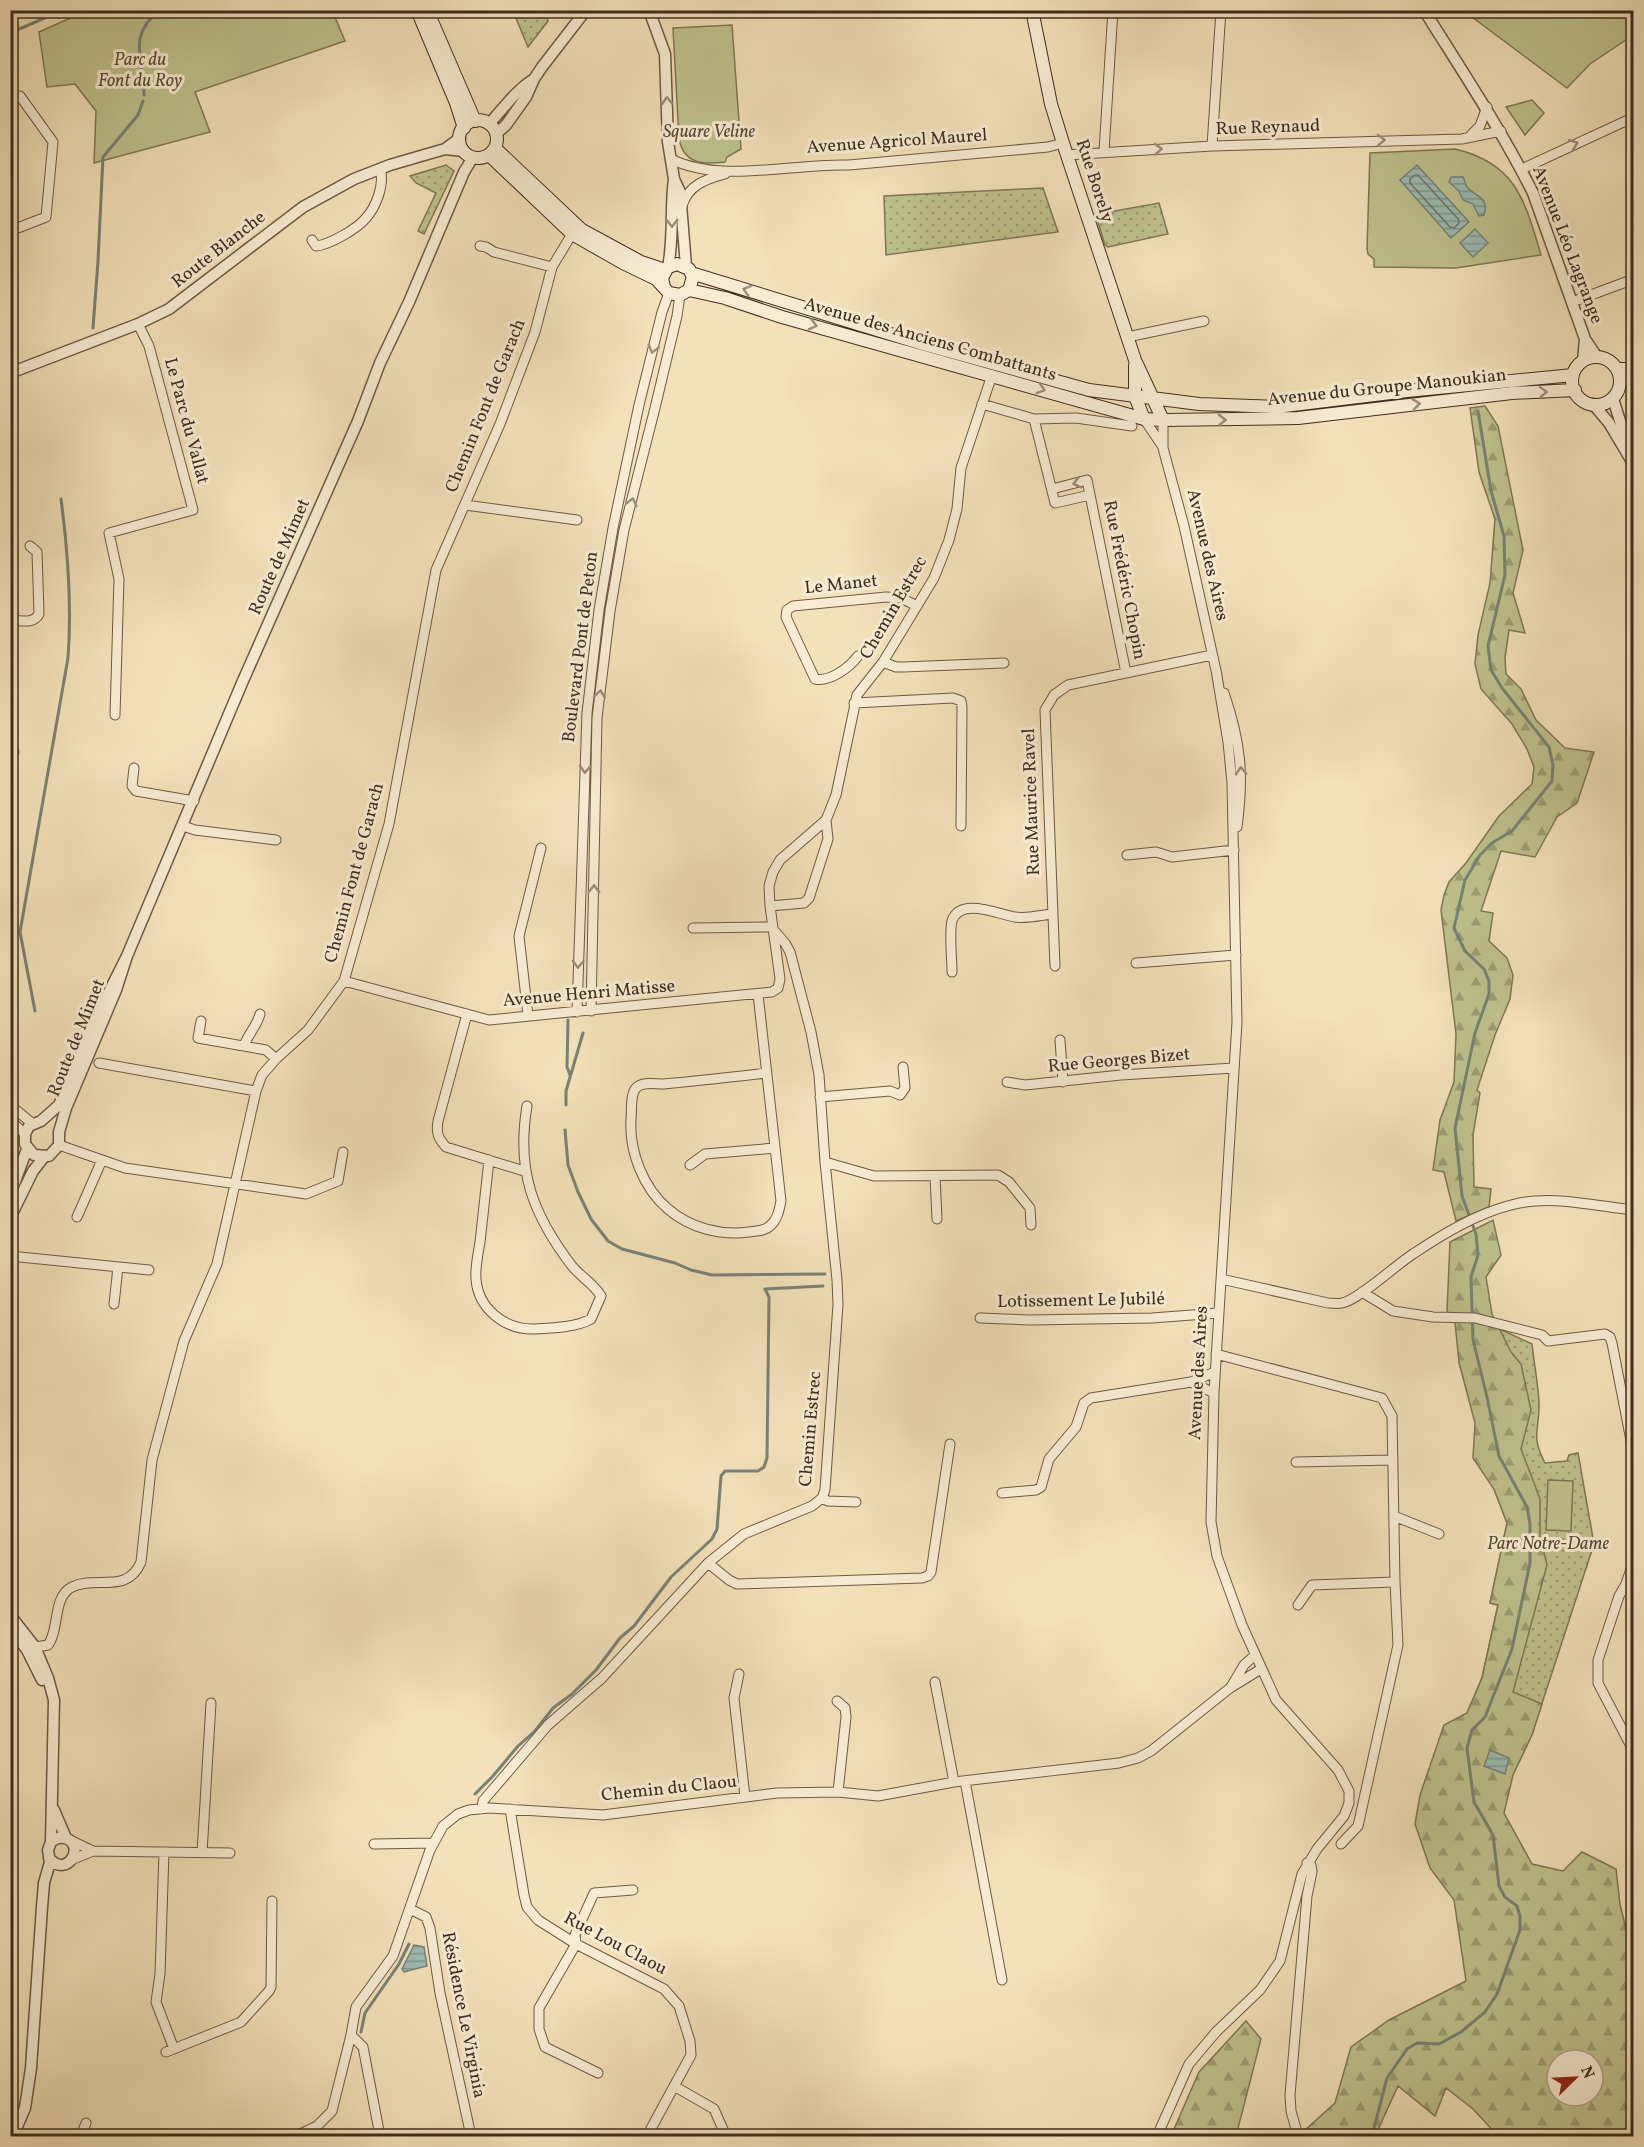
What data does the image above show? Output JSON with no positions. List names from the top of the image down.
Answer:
{
  "streets": {
    "main road": ["Rue Borely", "Avenue des Anciens Combattants", "Avenue du Groupe Manoukian"],
    "street": [
      "Rue Reynaud",
      "Avenue Agricol Maurel",
      "Avenue Léo Lagrange",
      "Route Blanche",
      "Chemin Font de Garach",
      "Le Parc du Vallat",
      "Avenue des Aires",
      "Route de Mimet",
      "Rue Frédéric Chopin",
      "Le Manet",
      "Chemin Estrec",
      "Boulevard Pont de Peton",
      "Rue Maurice Ravel",
      "Avenue Henri Matisse",
      "Rue Georges Bizet",
      "Lotissement Le Jubilé",
      "Chemin du Claou",
      "Rue Lou Claou",
      "Résidence Le Virginia"
    ]
  },
  "crossings": [
    ["Rue Reynaud", "Avenue Agricol Maurel"],
    ["Rue Reynaud", "Rue Borely"],
    ["Rue Reynaud", "Avenue Léo Lagrange"],
    ["Avenue Agricol Maurel", "Rue Borely"],
    ["Rue Borely", "Avenue des Anciens Combattants"],
    ["Rue Borely", "Avenue du Groupe Manoukian"],
    ["Rue Borely", "Avenue des Aires"],
    ["Avenue Léo Lagrange", "Avenue du Groupe Manoukian"],
    ["Route Blanche", "Le Parc du Vallat"],
    ["Route Blanche", "Route de Mimet"],
    ["Avenue des Anciens Combattants", "Avenue du Groupe Manoukian"],
    ["Avenue des Anciens Combattants", "Avenue des Aires"],
    ["Avenue des Anciens Combattants", "Chemin Estrec"],
    ["Avenue des Anciens Combattants", "Boulevard Pont de Peton"],
    ["Avenue du Groupe Manoukian", "Avenue des Aires"],
    ["Chemin Font de Garach", "Avenue Henri Matisse"],
    ["Avenue des Aires", "Rue Maurice Ravel"],
    ["Avenue des Aires", "Rue Georges Bizet"],
    ["Avenue des Aires", "Lotissement Le Jubilé"],
    ["Avenue des Aires", "Chemin du Claou"],
    ["Rue Frédéric Chopin", "Rue Maurice Ravel"],
    ["Le Manet", "Chemin Estrec"],
    ["Chemin Estrec", "Avenue Henri Matisse"],
    ["Chemin Estrec", "Chemin du Claou"],
    ["Boulevard Pont de Peton", "Avenue Henri Matisse"],
    ["Chemin du Claou", "Rue Lou Claou"],
    ["Chemin du Claou", "Résidence Le Virginia"]
  ],
  "one_way": ["Rue Reynaud"],
  "parks": ["Parc du Font du Roy", "Square Veline", "Parc Notre-Dame"],
  "north": "top right"
}
